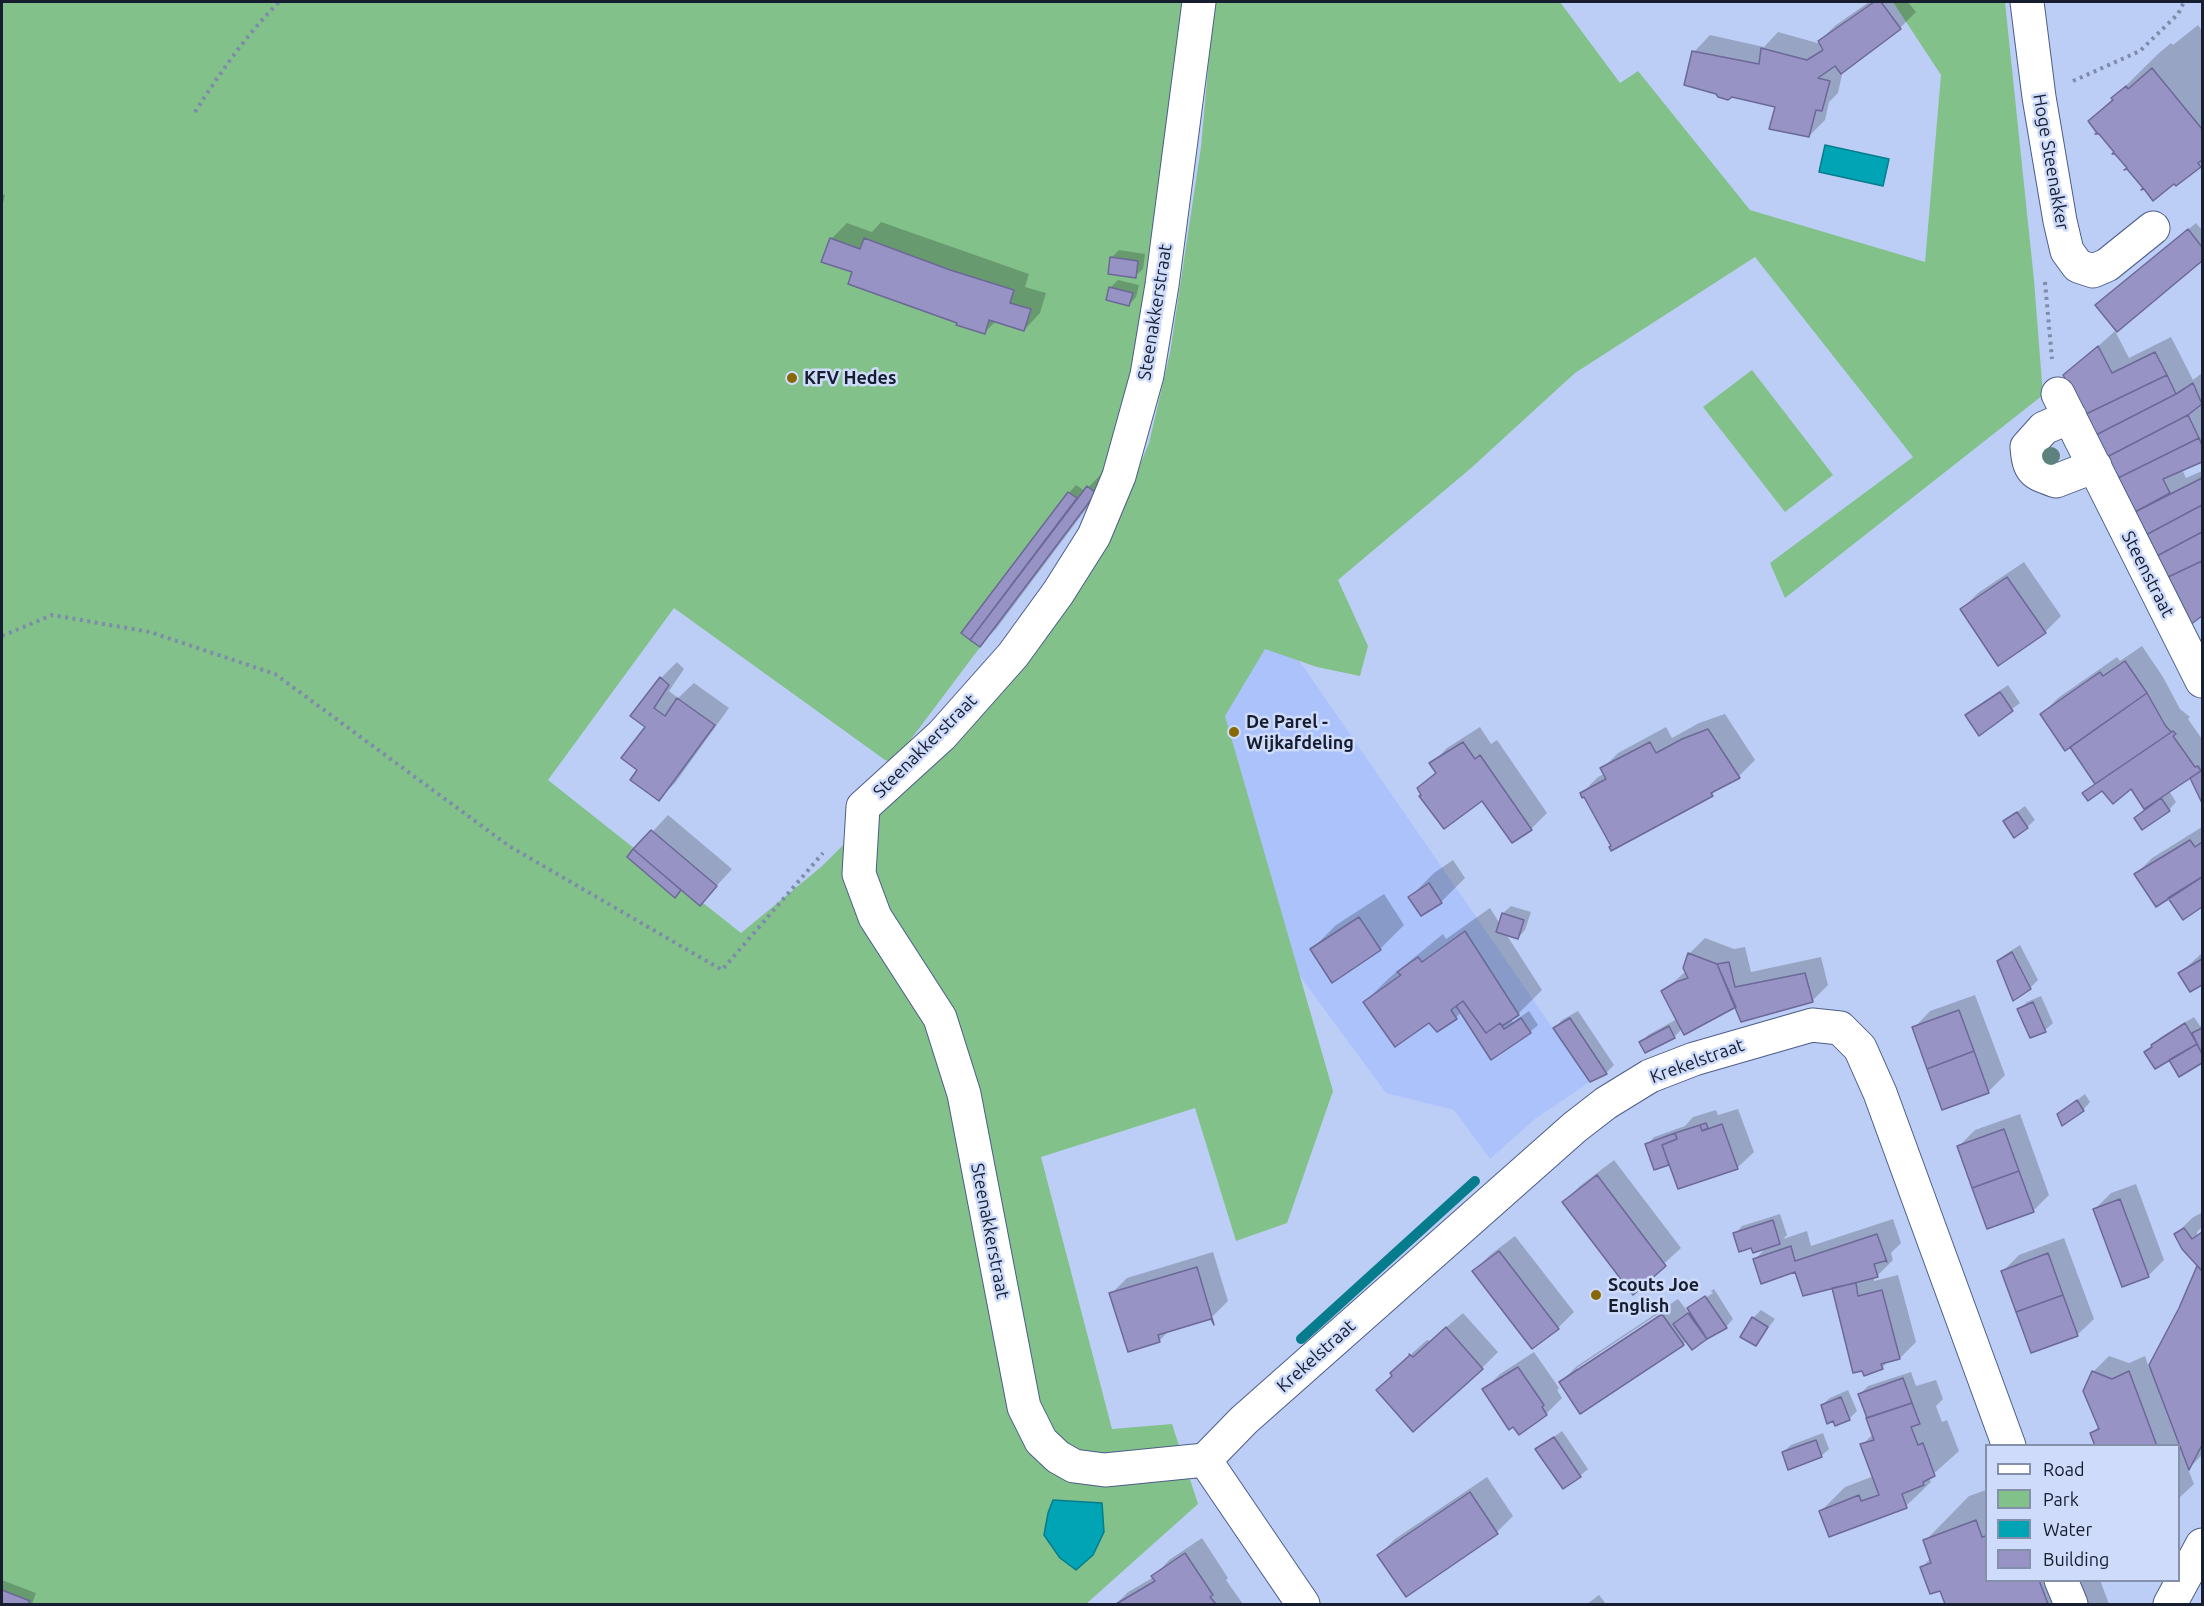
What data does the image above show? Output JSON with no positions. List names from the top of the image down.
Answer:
{
  "streets": {
    "street": [
      "Hoge Steenakker",
      "Steenakkerstraat",
      "Steenstraat",
      "Krekelstraat"
    ]
  },
  "crossings": [
    ["Steenakkerstraat", "Krekelstraat"]
  ],
  "places": ["KFV Hedes", "De Parel - Wijkafdeling", "Scouts Joe English"],
  "legend": [
    "Road",
    "Park",
    "Water",
    "Building"
  ]
}
